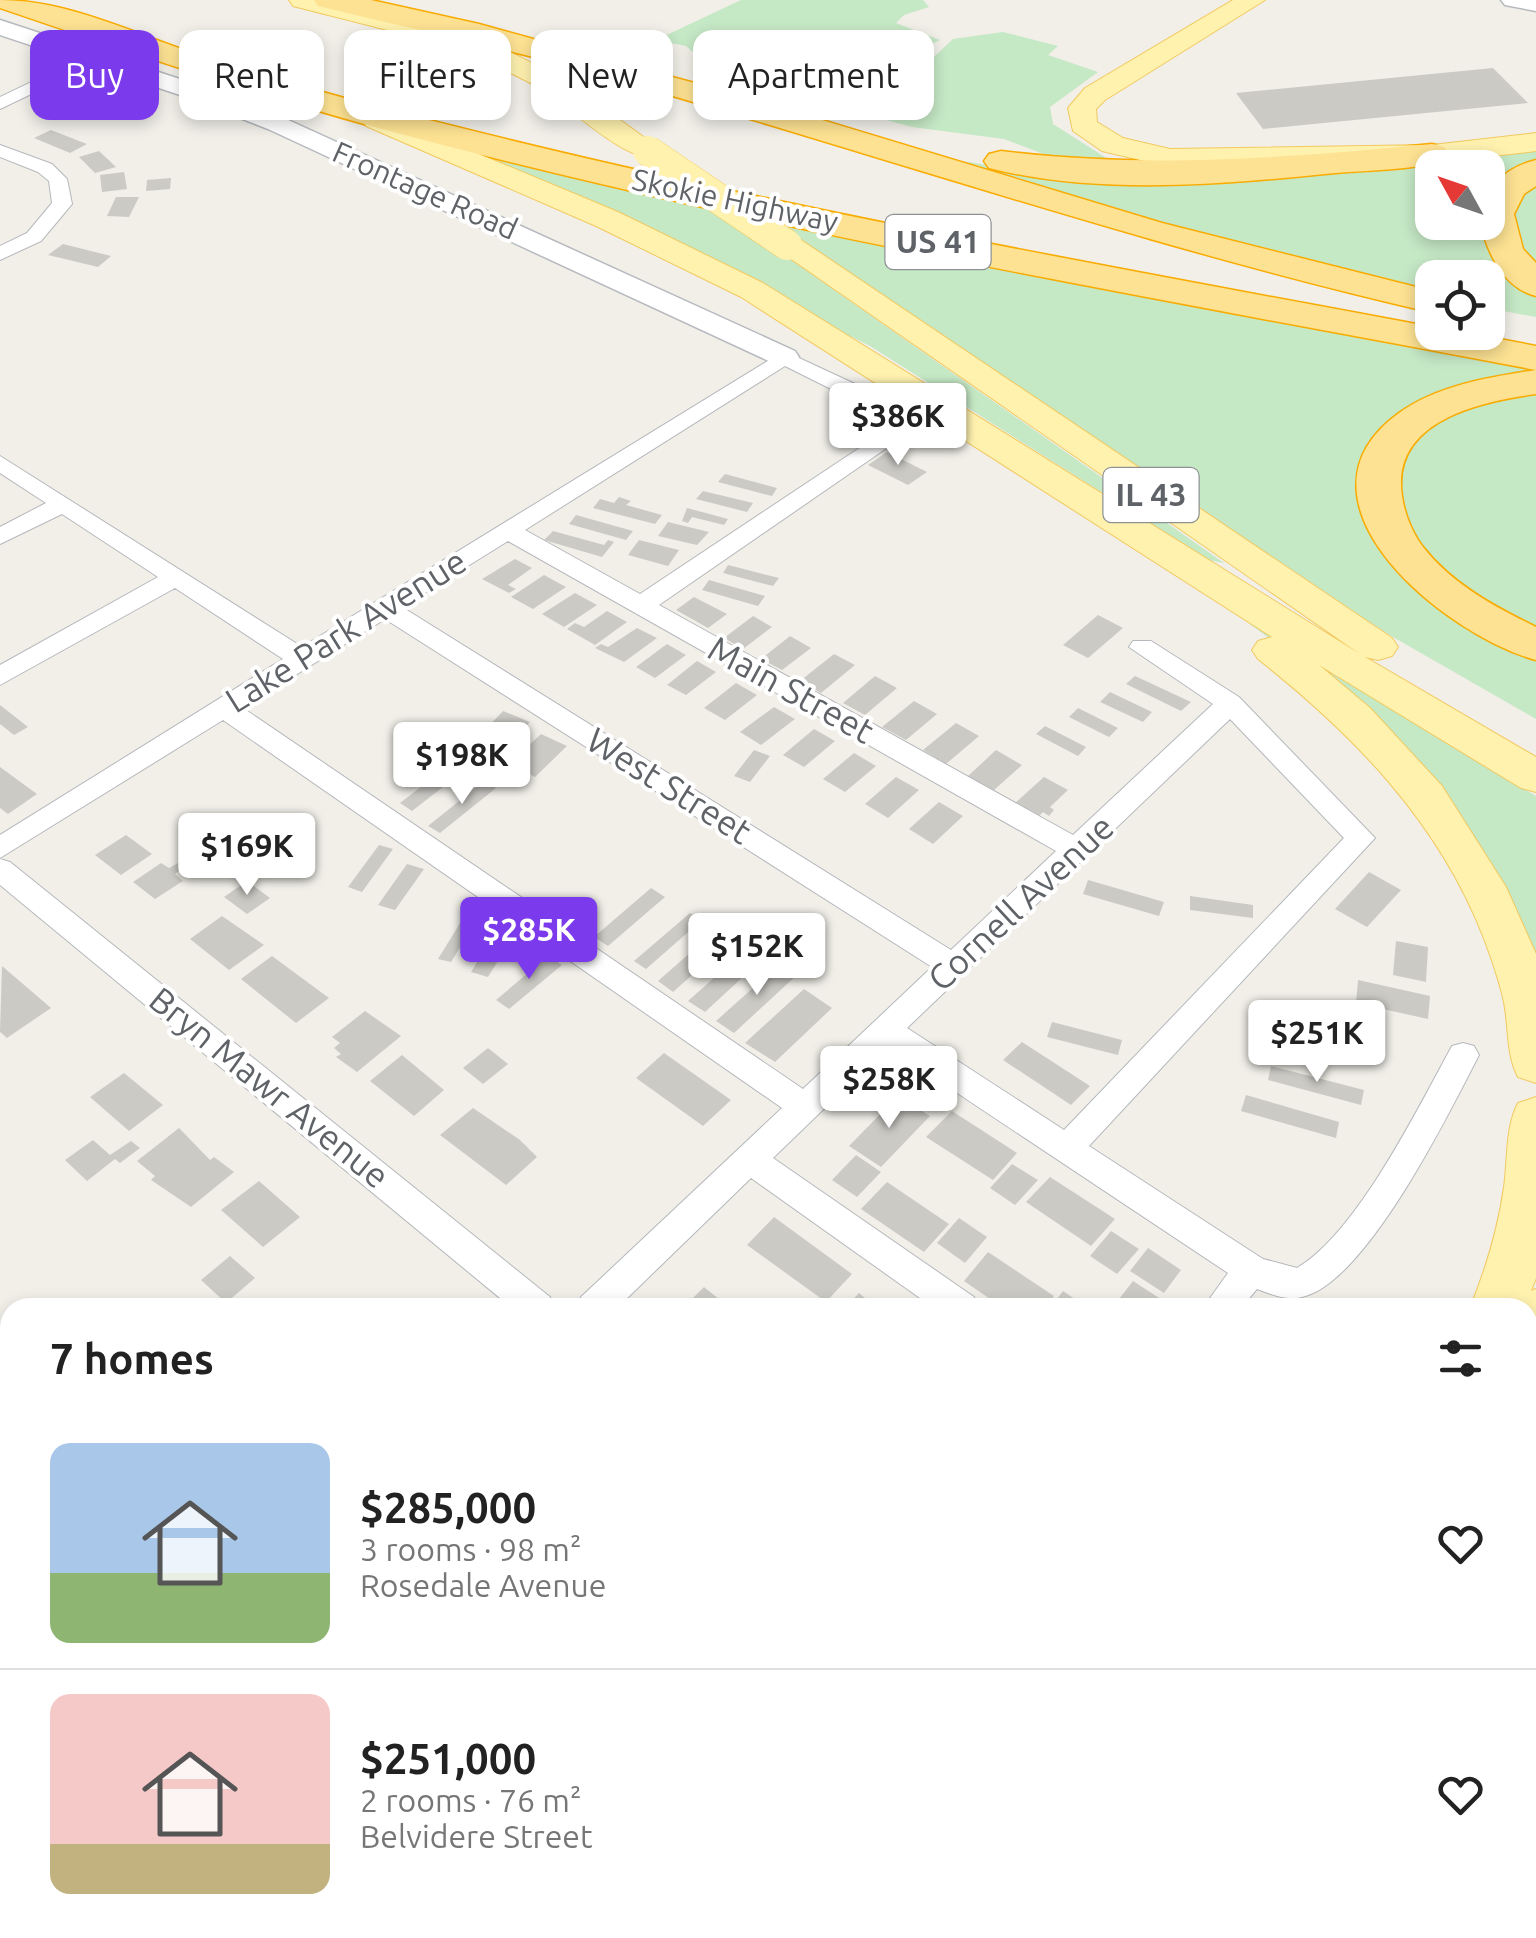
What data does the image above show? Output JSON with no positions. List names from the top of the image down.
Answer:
{
  "streets": {
    "highway": ["Skokie Highway", "US 41"],
    "main road": ["IL 43"],
    "street": [
      "Frontage Road",
      "Lake Park Avenue",
      "Main Street",
      "West Street",
      "Cornell Avenue",
      "Bryn Mawr Avenue"
    ]
  },
  "crossings": [
    ["Frontage Road", "Lake Park Avenue"],
    ["Lake Park Avenue", "Main Street"],
    ["Lake Park Avenue", "West Street"],
    ["Main Street", "Cornell Avenue"],
    ["West Street", "Cornell Avenue"]
  ],
  "north": "top left",
  "page": {
    "chip": [
      "Buy",
      "Rent",
      "Filters",
      "New",
      "Apartment"
    ],
    "price": [
      "$386K",
      "$198K",
      "$169K",
      "$285K",
      "$152K",
      "$251K",
      "$258K"
    ],
    "heading": "7 homes",
    "list": [
      {
        "name": "$285,000",
        "note": "3 rooms · 98 m² · Rosedale Avenue"
      },
      {
        "name": "$251,000",
        "note": "2 rooms · 76 m² · Belvidere Street"
      }
    ]
  }
}
